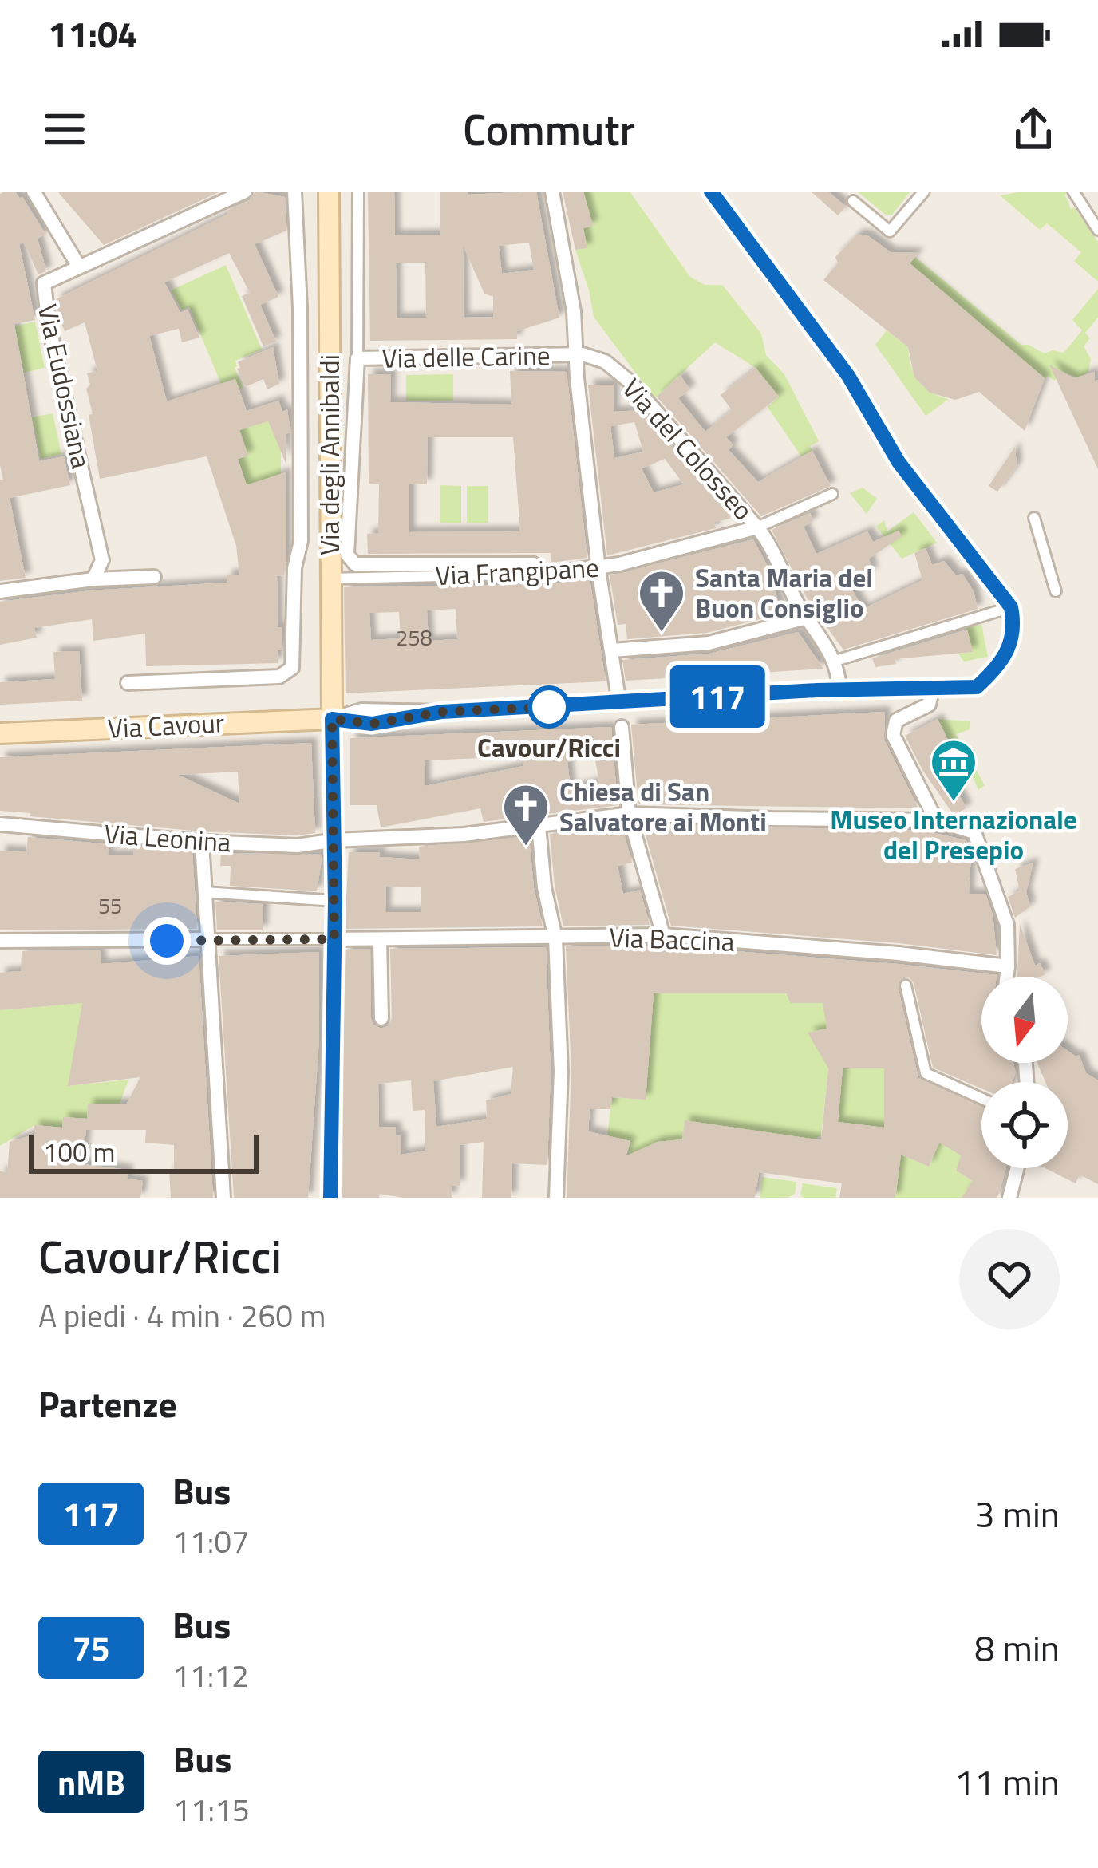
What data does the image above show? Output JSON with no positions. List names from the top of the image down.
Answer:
{
  "streets": {
    "main road": ["Via degli Annibaldi", "Via Cavour"],
    "street": [
      "Via delle Carine",
      "Via Eudossiana",
      "Via del Colosseo",
      "Via Frangipane",
      "Via Leonina",
      "Via Baccina"
    ]
  },
  "crossings": [
    ["Via delle Carine", "Via del Colosseo"],
    ["Via del Colosseo", "Via Frangipane"],
    ["Via degli Annibaldi", "Via Frangipane"],
    ["Via degli Annibaldi", "Via Cavour"]
  ],
  "places": {
    "church": ["Santa Maria del Buon Consiglio", "Chiesa di San Salvatore ai Monti"],
    "other": ["Cavour/Ricci"],
    "museum": ["Museo Internazionale del Presepio"]
  },
  "lines": ["bus line 117"],
  "house_numbers": ["258", "55"],
  "scale_bar": "100 m",
  "north": "bottom",
  "page": {
    "status": "11:04",
    "header": "Commutr",
    "on_map": "117",
    "scale": "100 m",
    "heading": [
      ["Cavour/Ricci", "A piedi · 4 min · 260 m"],
      "Partenze"
    ],
    "list": [
      {
        "mark": "117",
        "name": "Bus",
        "note": "11:07",
        "value": "3 min"
      },
      {
        "mark": "75",
        "name": "Bus",
        "note": "11:12",
        "value": "8 min"
      },
      {
        "mark": "nMB",
        "name": "Bus",
        "note": "11:15",
        "value": "11 min"
      }
    ]
  }
}
